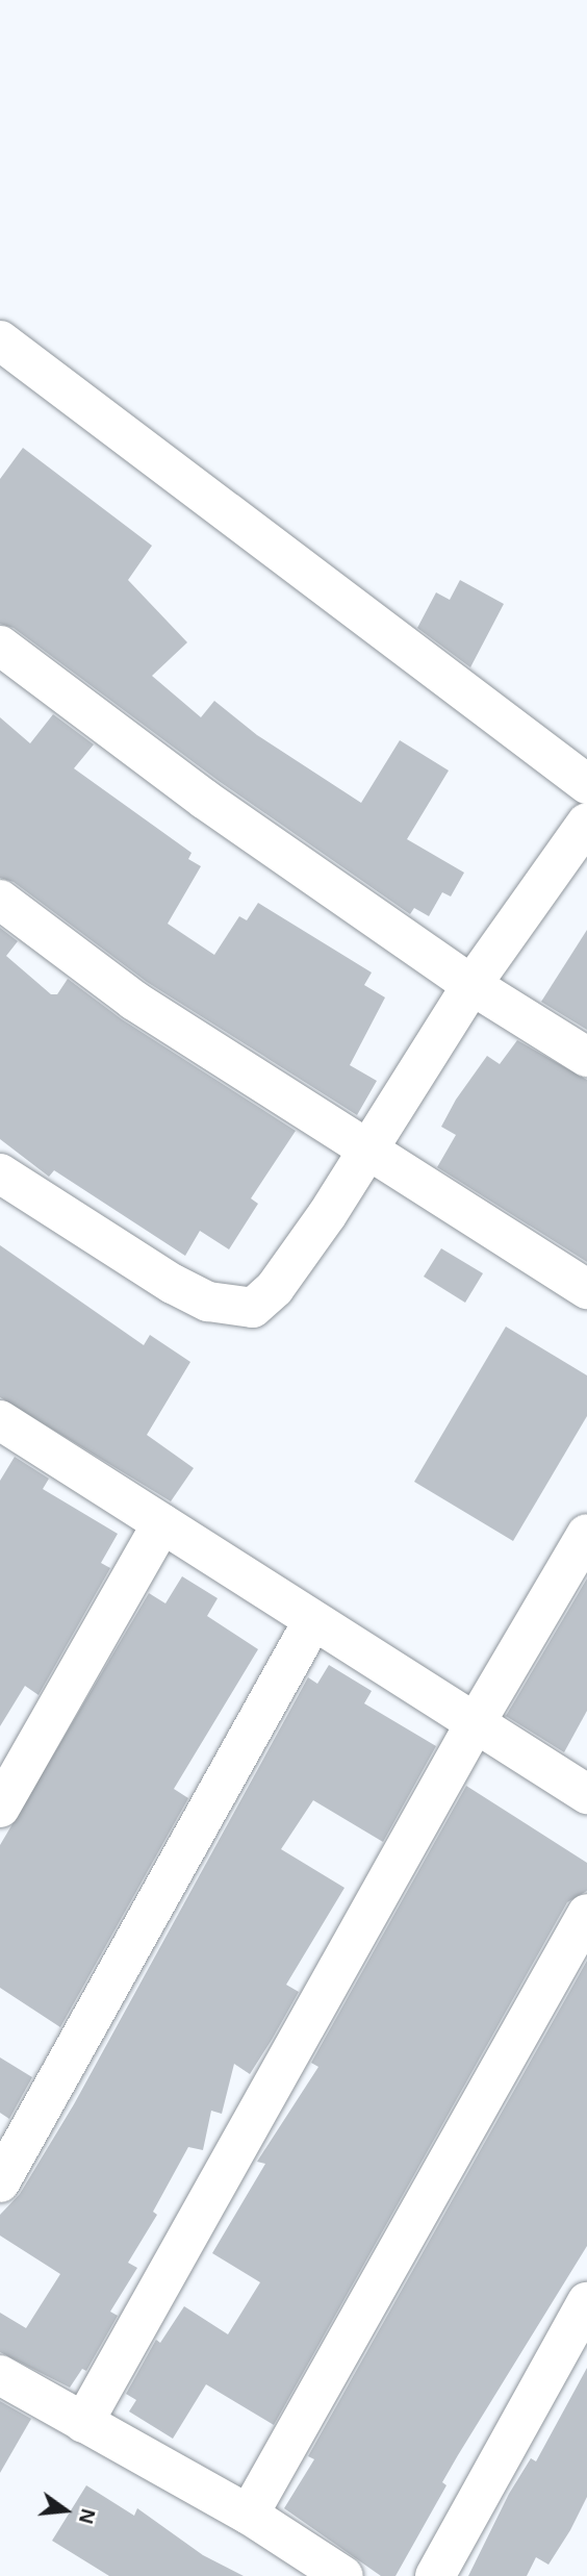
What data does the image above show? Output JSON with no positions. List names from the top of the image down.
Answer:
{
  "north": "right"
}
